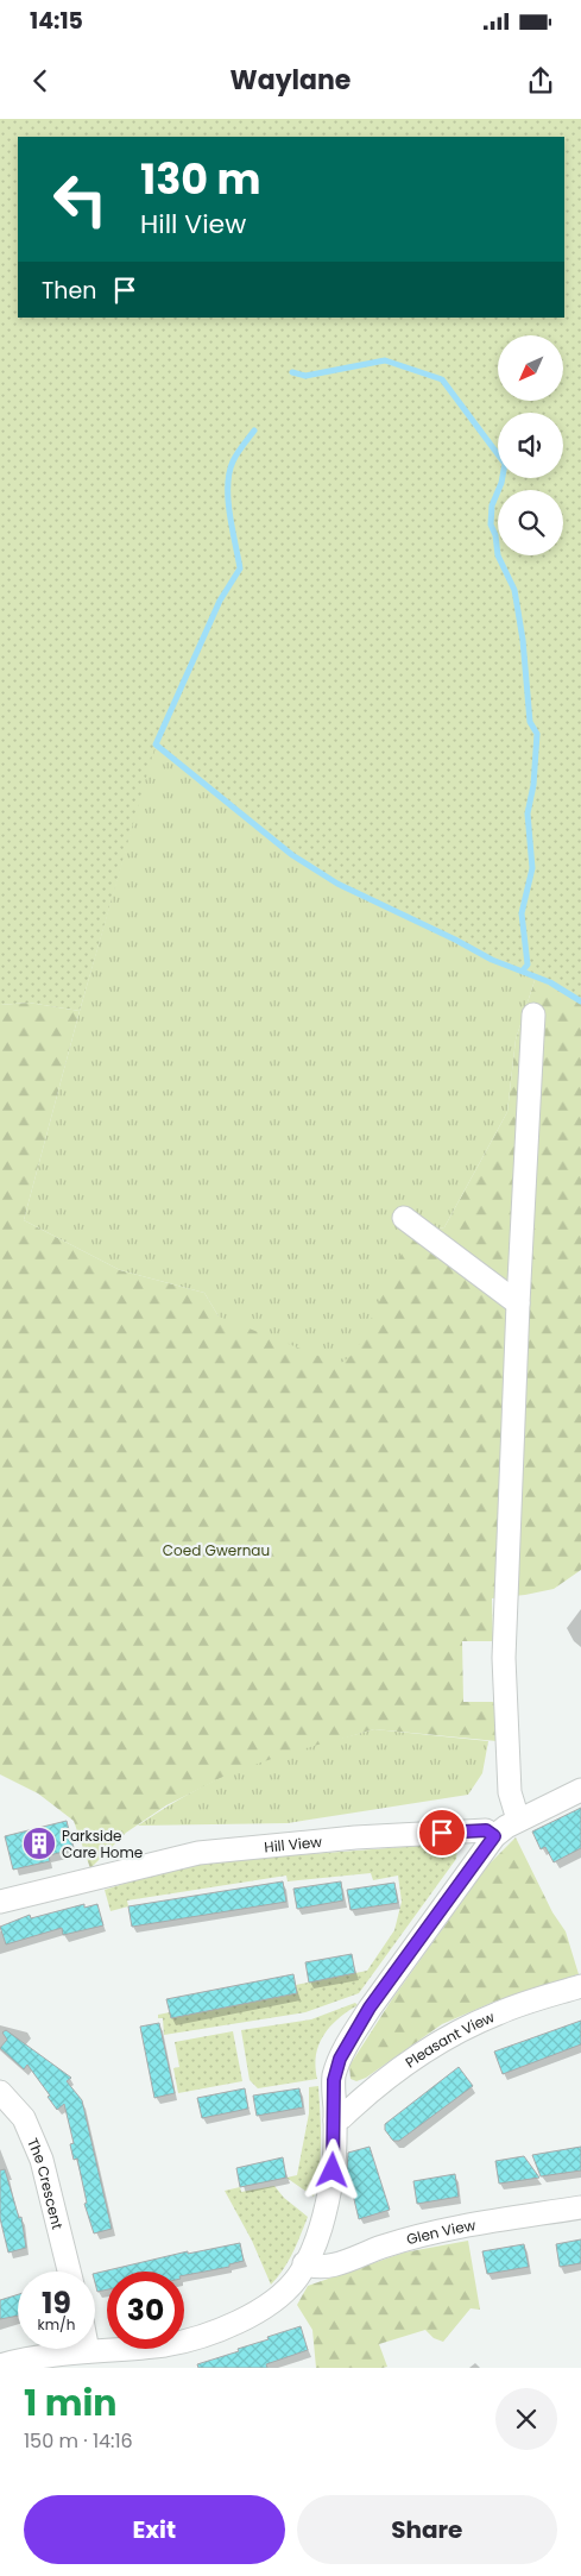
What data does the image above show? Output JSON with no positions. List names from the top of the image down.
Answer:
{
  "streets": {
    "street": [
      "Hill View",
      "Pleasant View",
      "The Crescent",
      "Glen View"
    ]
  },
  "parks": ["Coed Gwernau"],
  "places": {
    "building": ["Parkside Care Home"]
  },
  "north": "bottom left",
  "page": {
    "status": "14:15",
    "header": "Waylane",
    "turn": ["130 m", "Hill View"],
    "then": "Then",
    "speed": "19 km/h",
    "limit": "30",
    "heading": ["1 min", "150 m · 14:16"],
    "buttons": ["Exit", "Share"]
  }
}
